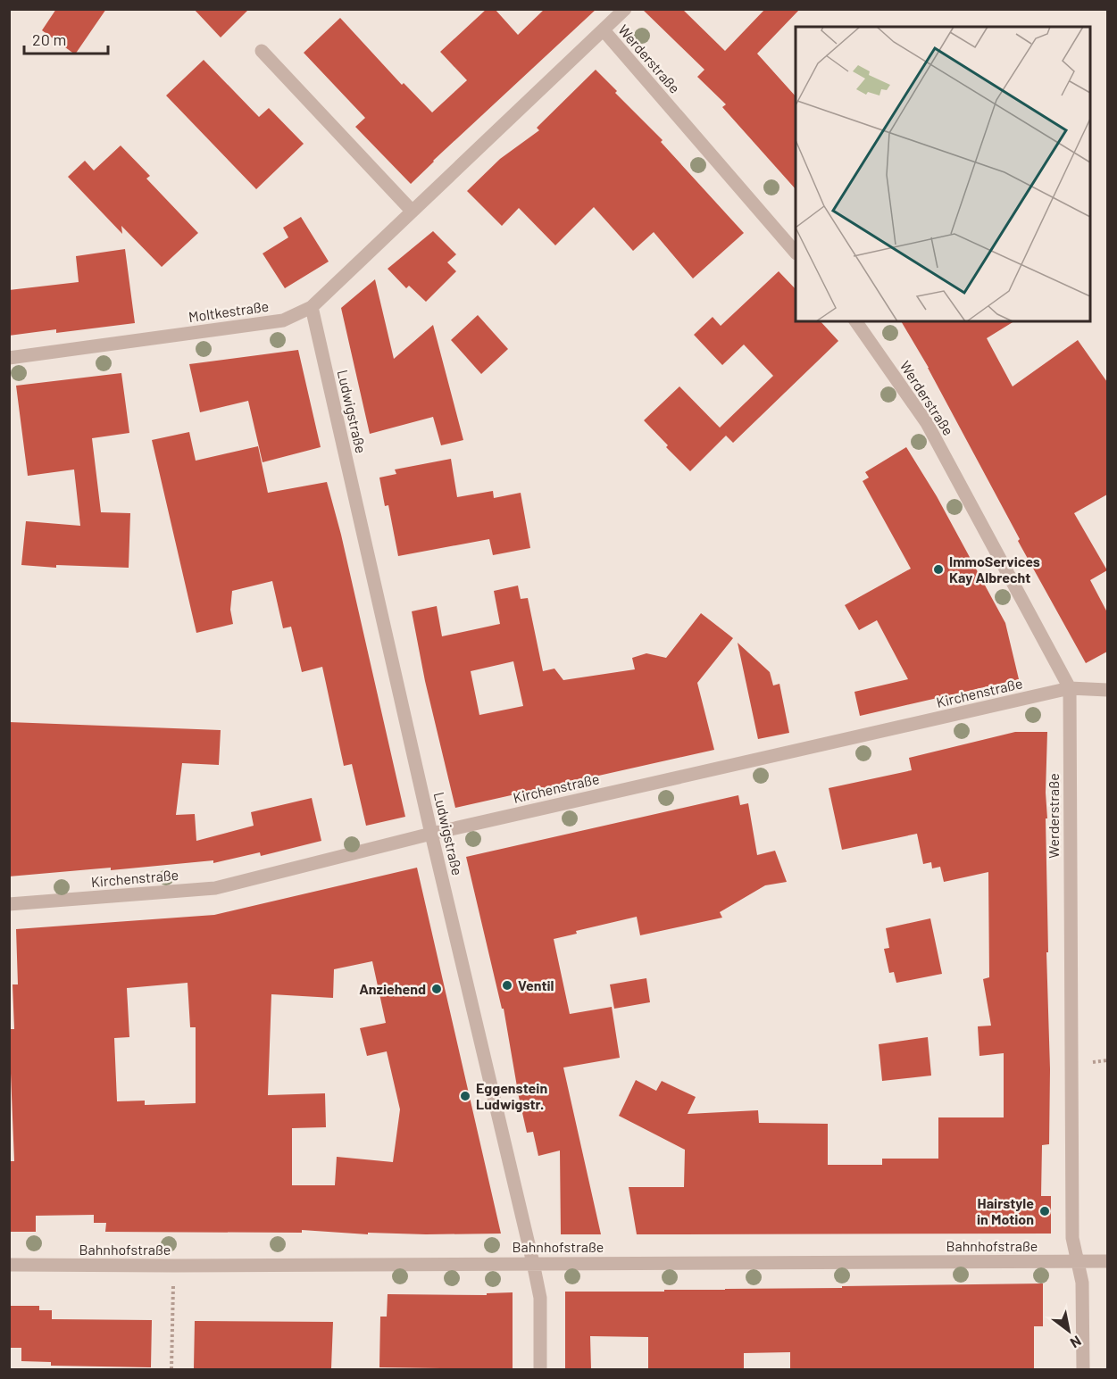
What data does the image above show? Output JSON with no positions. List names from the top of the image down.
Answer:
{
  "streets": {
    "street": [
      "Werderstraße",
      "Moltkestraße",
      "Ludwigstraße",
      "Kirchenstraße",
      "Bahnhofstraße"
    ]
  },
  "crossings": [
    ["Werderstraße", "Moltkestraße"],
    ["Werderstraße", "Kirchenstraße"],
    ["Werderstraße", "Bahnhofstraße"],
    ["Moltkestraße", "Ludwigstraße"],
    ["Ludwigstraße", "Kirchenstraße"],
    ["Ludwigstraße", "Bahnhofstraße"]
  ],
  "places": [
    "ImmoServices Kay Albrecht",
    "Ventil",
    "Anziehend",
    "Eggenstein Ludwigstr.",
    "Hairstyle in Motion"
  ],
  "scale_bar": "20 m",
  "north": "bottom right"
}
